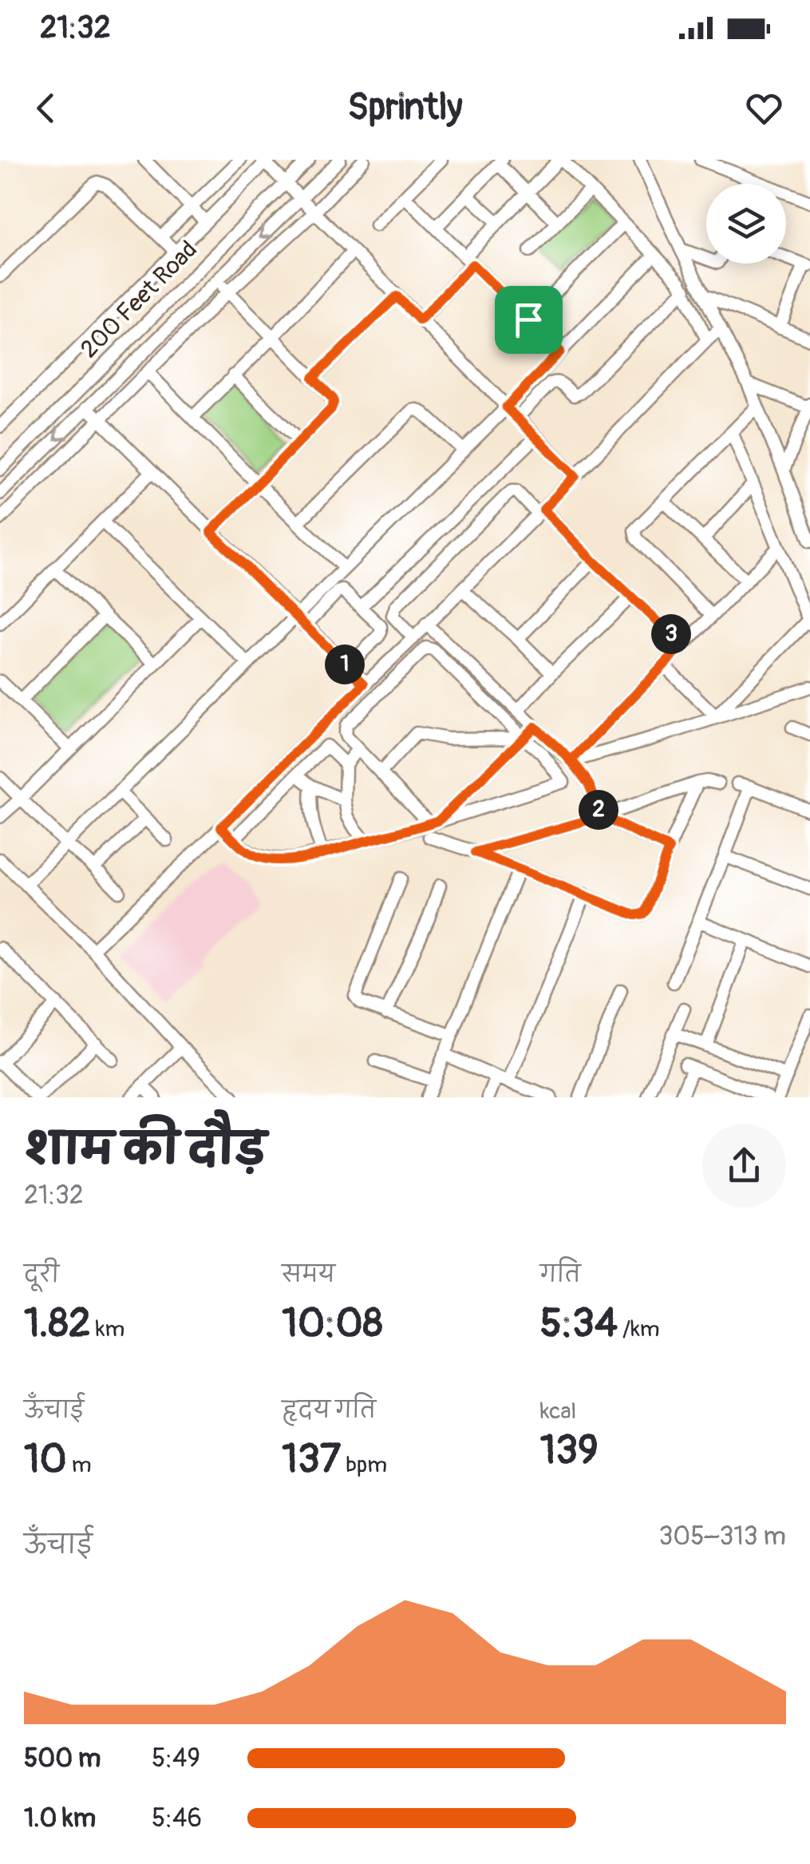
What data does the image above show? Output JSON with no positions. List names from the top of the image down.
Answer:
{
  "streets": {
    "street": ["200 Feet Road"]
  },
  "page": {
    "status": "21:32",
    "header": "Sprintly",
    "pins": ["3", "1", "2"],
    "heading": ["शाम की दौड़", "21:32"],
    "stats": [
      ["दूरी", "1.82 km"],
      ["समय", "10:08"],
      ["गति", "5:34 /km"],
      ["ऊँचाई", "10 m"],
      ["हृदय गति", "137 bpm"],
      ["kcal", "139"]
    ],
    "chart": ["ऊँचाई", "305–313 m"],
    "list": [
      {
        "name": "500 m",
        "note": "5:49"
      },
      {
        "name": "1.0 km",
        "note": "5:46"
      }
    ]
  }
}
